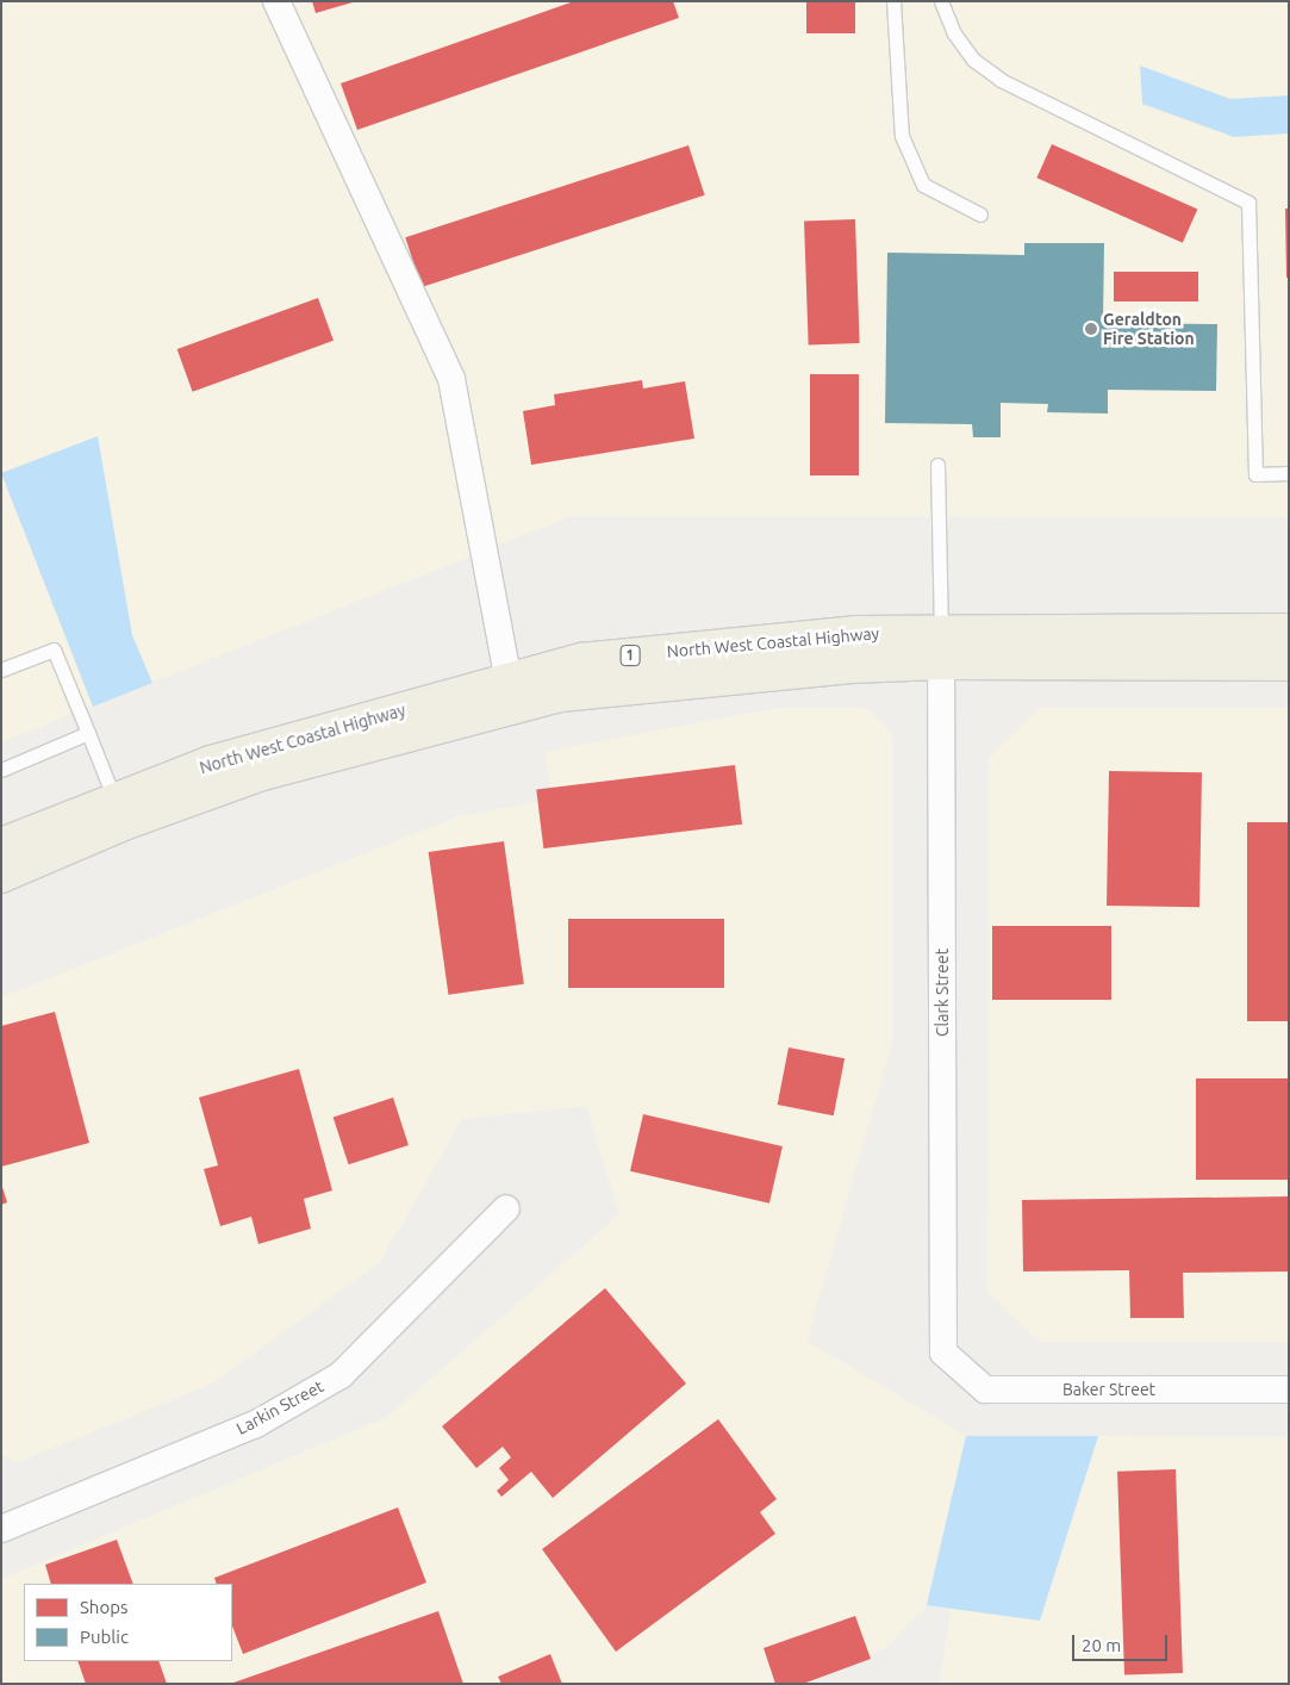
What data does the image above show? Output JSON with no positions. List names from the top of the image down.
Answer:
{
  "streets": {
    "highway": ["North West Coastal Highway", "1"],
    "street": ["Clark Street", "Baker Street", "Larkin Street"]
  },
  "crossings": [
    ["North West Coastal Highway", "Clark Street"],
    ["Clark Street", "Baker Street"]
  ],
  "places": ["Geraldton Fire Station"],
  "legend": ["Shops", "Public"],
  "scale_bar": "20 m"
}
